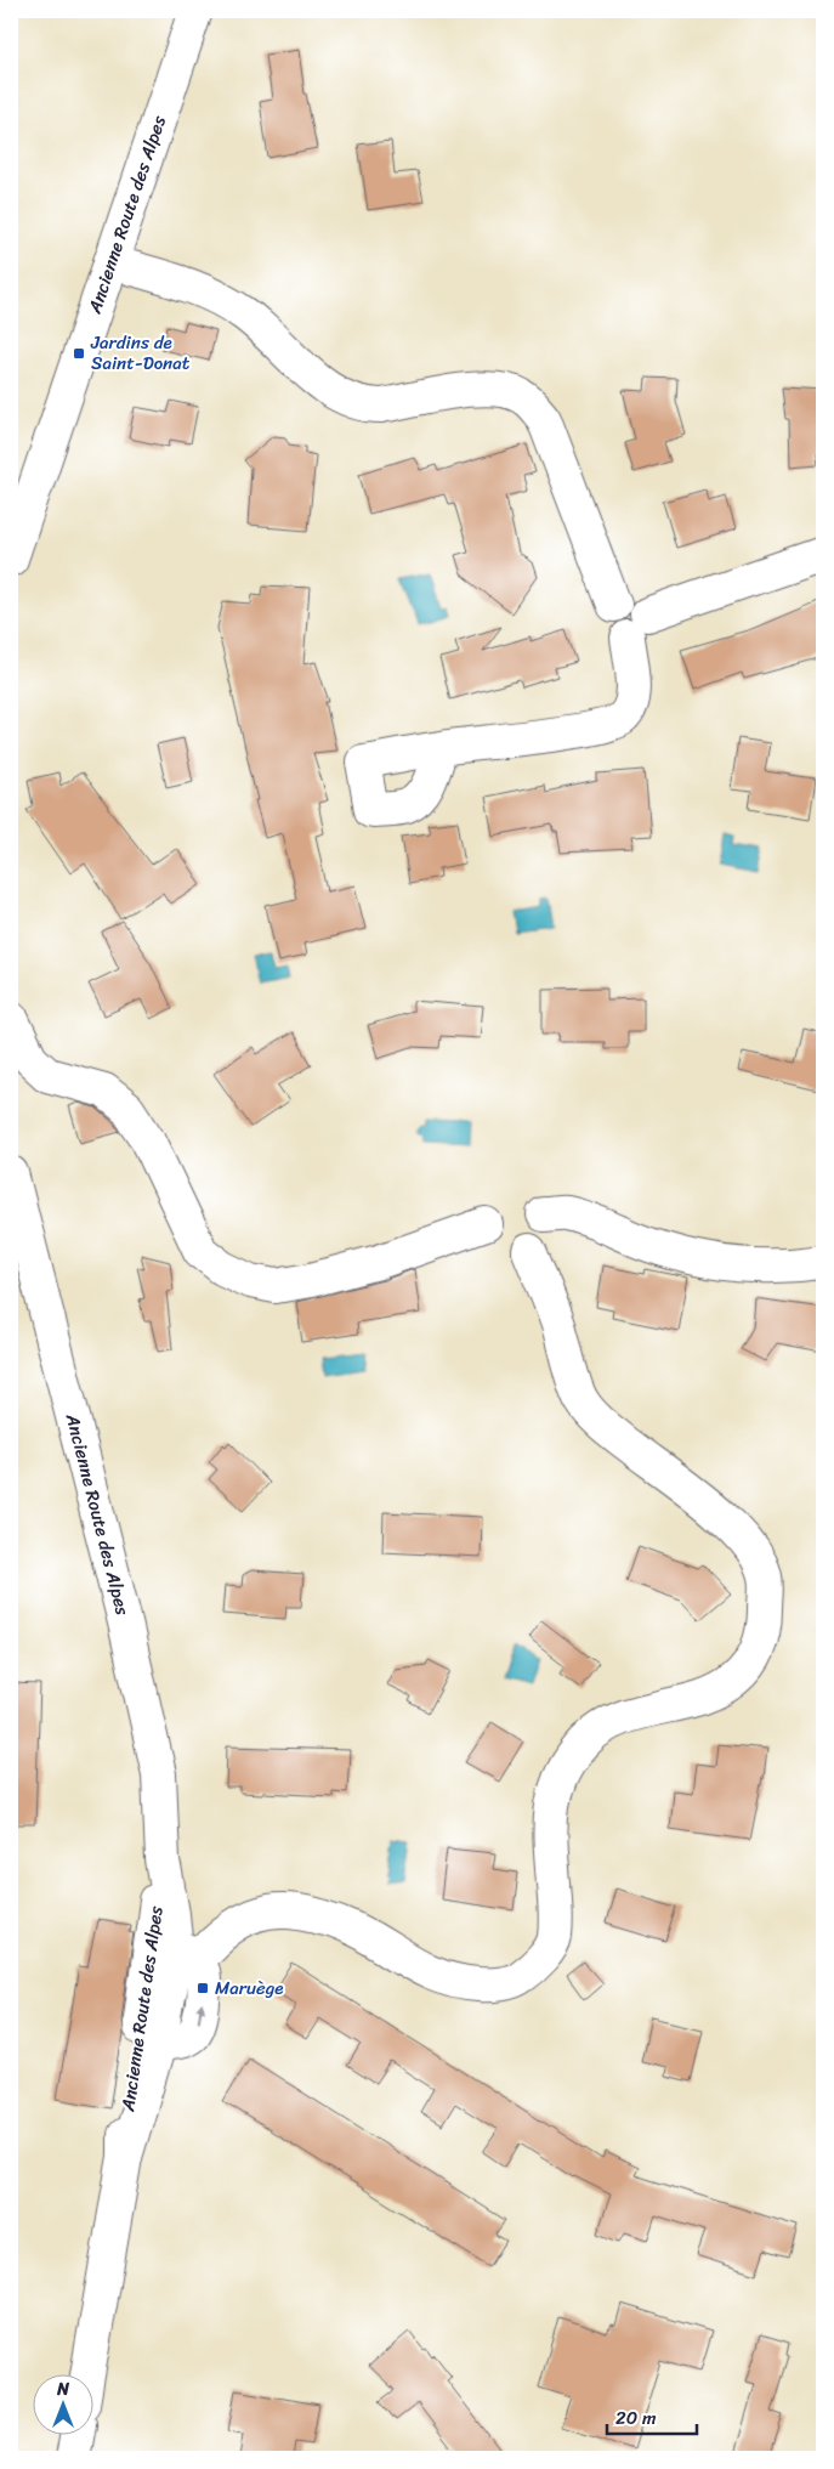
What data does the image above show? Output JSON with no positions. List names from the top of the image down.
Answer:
{
  "streets": {
    "street": ["Ancienne Route des Alpes"]
  },
  "places": {
    "transit": ["Jardins de Saint-Donat", "Maruège"]
  },
  "scale_bar": "20 m",
  "north": "top"
}
